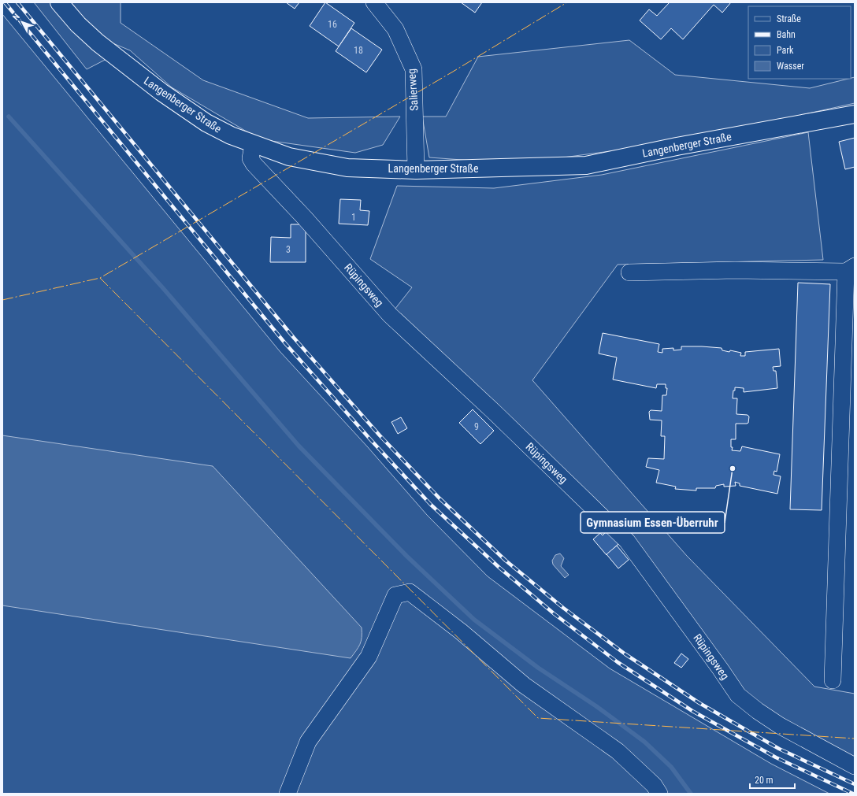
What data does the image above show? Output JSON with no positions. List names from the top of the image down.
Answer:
{
  "streets": {
    "main road": ["Langenberger Straße"],
    "street": ["Salierweg", "Rüpingsweg"]
  },
  "crossings": [
    ["Salierweg", "Langenberger Straße"],
    ["Langenberger Straße", "Rüpingsweg"]
  ],
  "places": ["Gymnasium Essen-Überruhr"],
  "house_numbers": [
    "16",
    "18",
    "1",
    "3",
    "9"
  ],
  "legend": [
    "Straße",
    "Bahn",
    "Park",
    "Wasser"
  ],
  "scale_bar": "20 m",
  "north": "top left"
}
